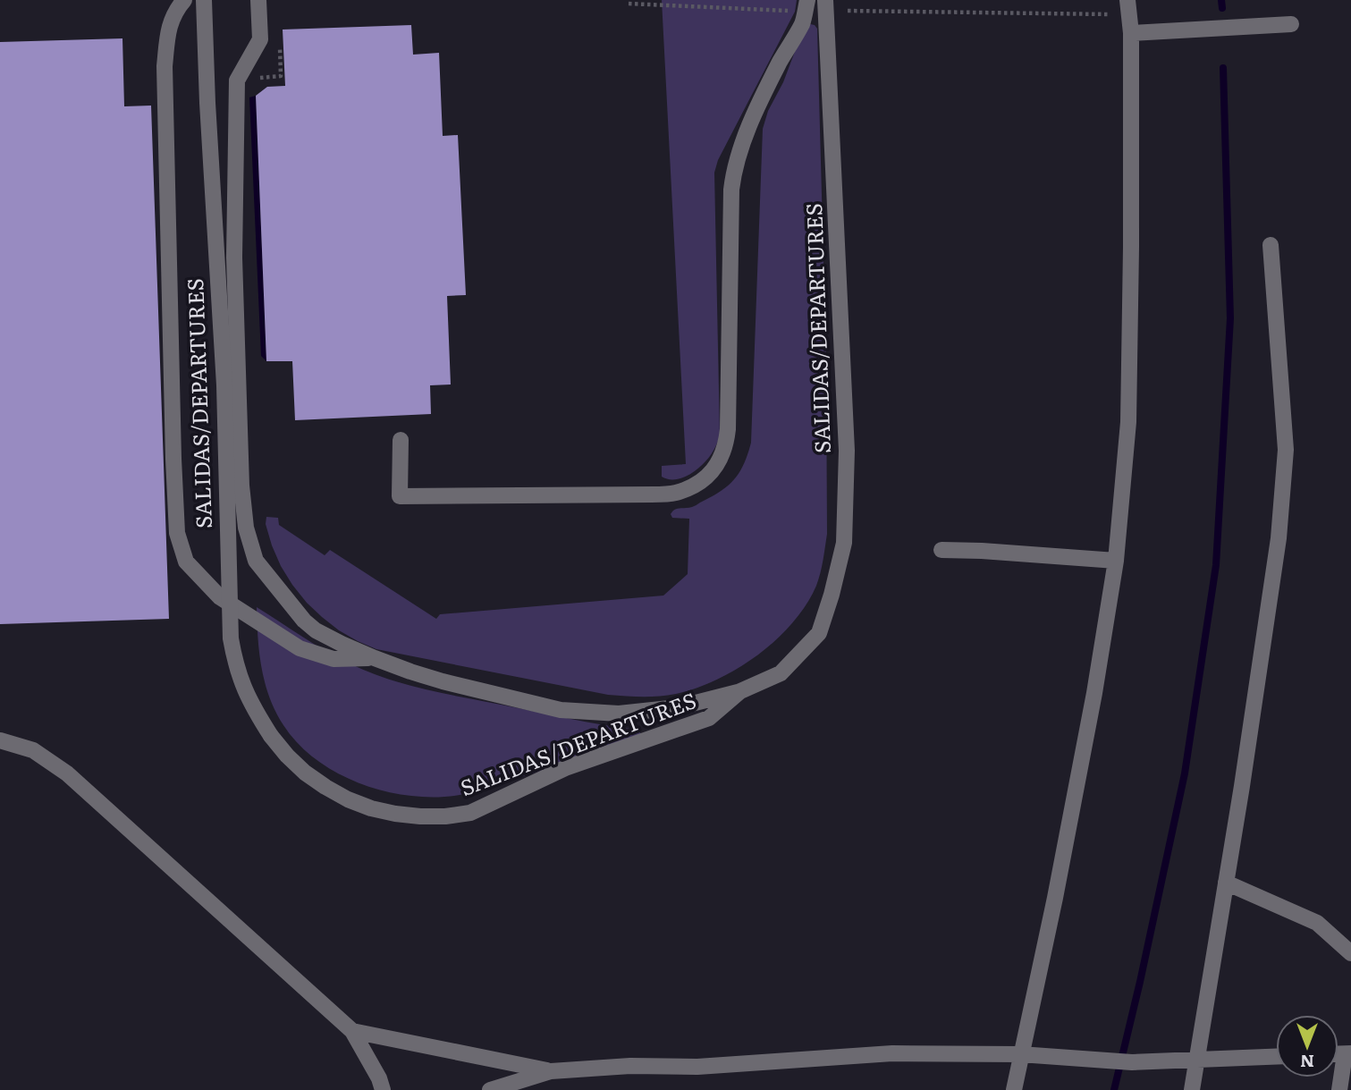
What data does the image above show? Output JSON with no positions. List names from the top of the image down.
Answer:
{
  "streets": {
    "lane": ["SALIDAS/DEPARTURES"]
  },
  "north": "bottom"
}
